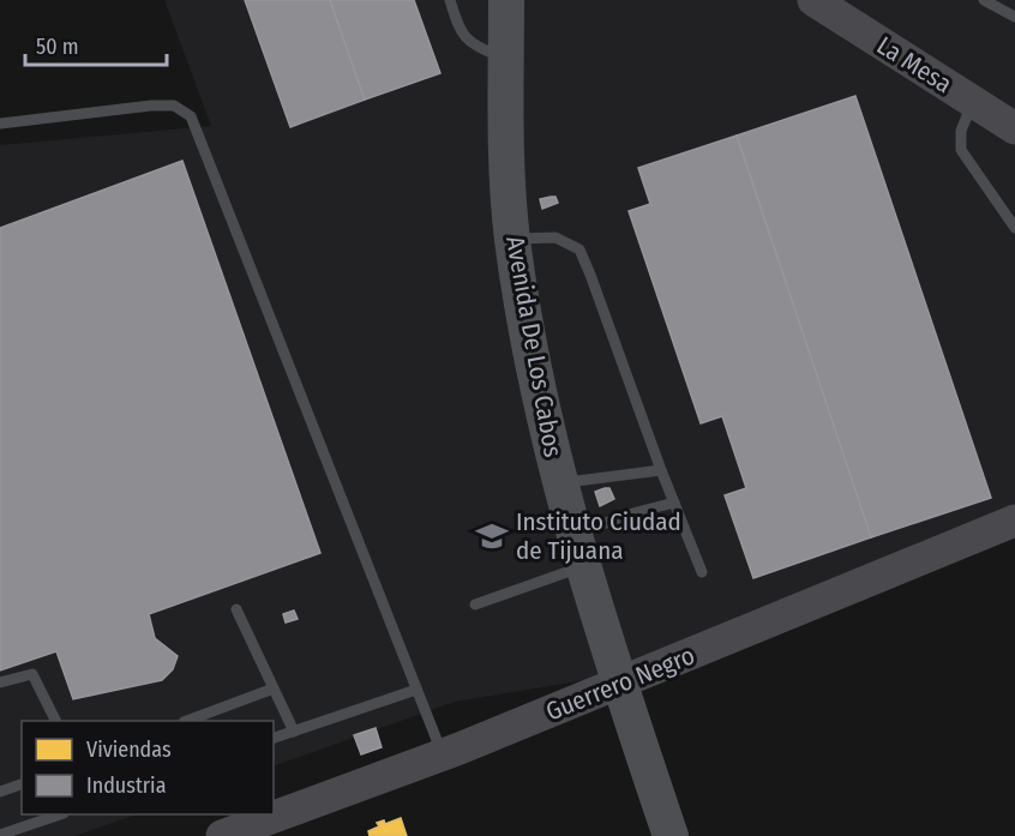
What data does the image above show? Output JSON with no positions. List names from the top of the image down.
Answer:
{
  "streets": {
    "main road": ["Avenida De Los Cabos"],
    "street": ["La Mesa", "Guerrero Negro"]
  },
  "crossings": [
    ["Avenida De Los Cabos", "Guerrero Negro"]
  ],
  "places": {
    "school or university": ["Instituto Ciudad de Tijuana"]
  },
  "legend": ["Viviendas", "Industria"],
  "scale_bar": "50 m"
}
